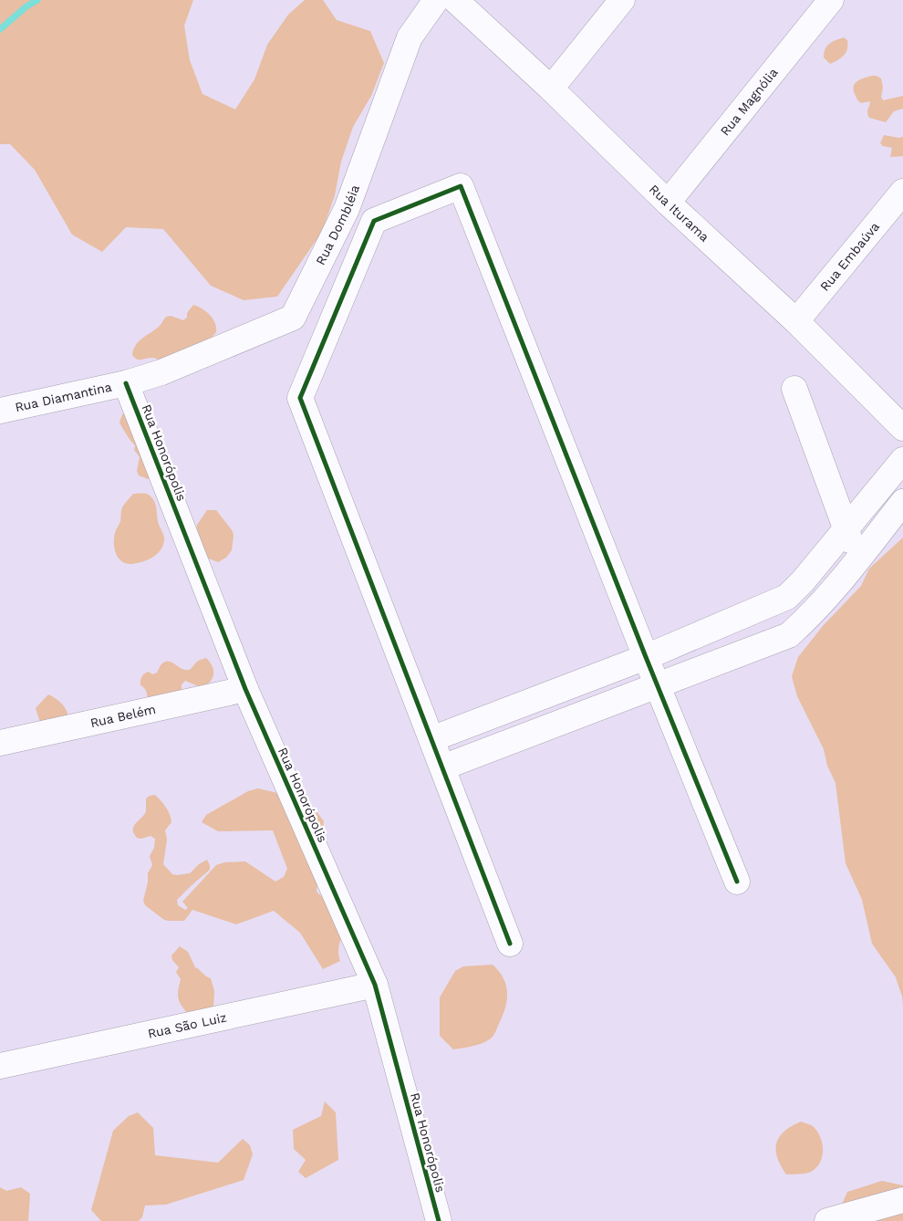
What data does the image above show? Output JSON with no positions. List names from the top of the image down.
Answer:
{
  "streets": {
    "street": [
      "Rua Magnólia",
      "Rua Iturama",
      "Rua Dombléia",
      "Rua Embaúva",
      "Rua Diamantina",
      "Rua Honorópolis",
      "Rua Belém",
      "Rua São Luiz"
    ]
  },
  "crossings": [
    ["Rua Magnólia", "Rua Iturama"],
    ["Rua Iturama", "Rua Embaúva"],
    ["Rua Dombléia", "Rua Diamantina"],
    ["Rua Dombléia", "Rua Honorópolis"],
    ["Rua Diamantina", "Rua Honorópolis"],
    ["Rua Honorópolis", "Rua Belém"],
    ["Rua Honorópolis", "Rua São Luiz"]
  ]
}
